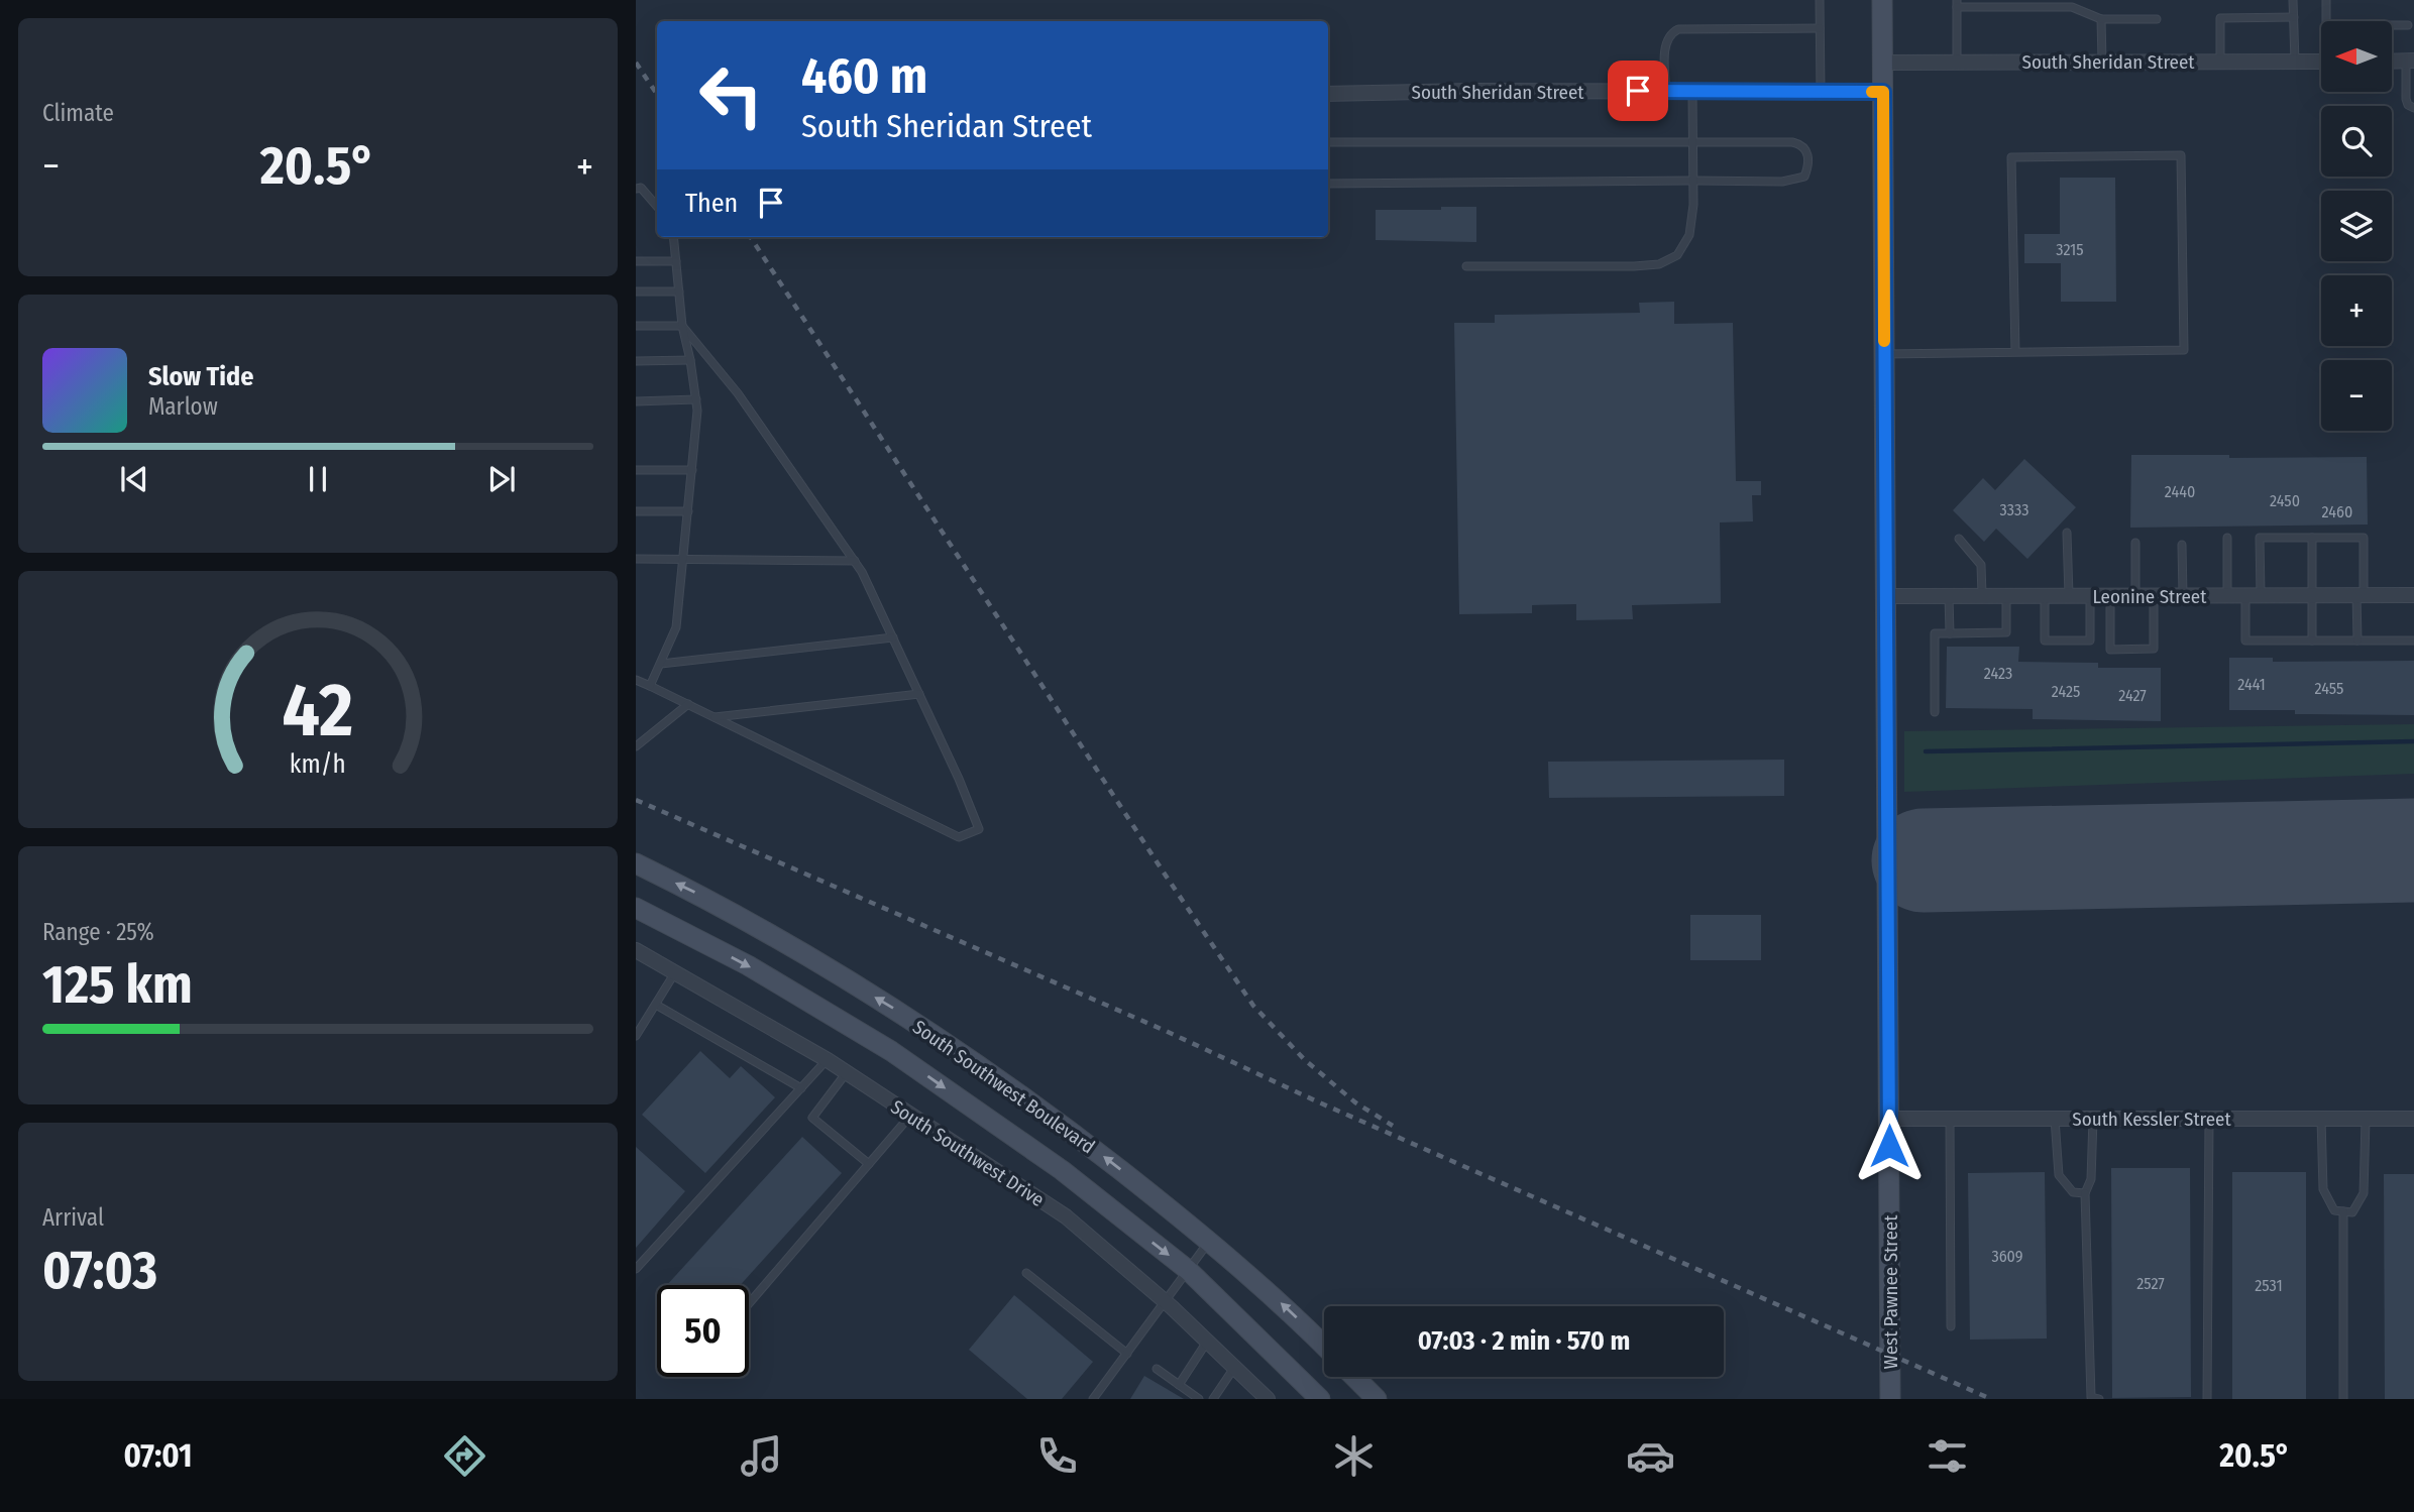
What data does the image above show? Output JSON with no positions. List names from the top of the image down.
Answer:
{
  "streets": {
    "main road": ["South Southwest Boulevard", "West Pawnee Street"],
    "street": [
      "South Sheridan Street",
      "Leonine Street",
      "South Kessler Street",
      "South Southwest Drive"
    ]
  },
  "crossings": [
    ["South Sheridan Street", "West Pawnee Street"],
    ["Leonine Street", "West Pawnee Street"],
    ["South Kessler Street", "West Pawnee Street"]
  ],
  "house_numbers": [
    "3215",
    "2440",
    "2450",
    "3333",
    "2460",
    "2423",
    "2441",
    "2455",
    "2425",
    "2427",
    "3609",
    "2527",
    "2531"
  ],
  "north": "left",
  "page": {
    "tile": [
      "Climate",
      ["Range · 25%", "125 km"],
      ["Arrival", "07:03"]
    ],
    "map_buttons": ["+", "−"],
    "turn": ["460 m", "South Sheridan Street"],
    "heat": ["−", "20.5°", "+"],
    "then": "Then",
    "song": ["Slow Tide", "Marlow"],
    "limit": "50",
    "trip": "07:03 · 2 min · 570 m",
    "tabs": ["07:01", "20.5°"],
    "gauge": ["42", "km/h"]
  }
}
